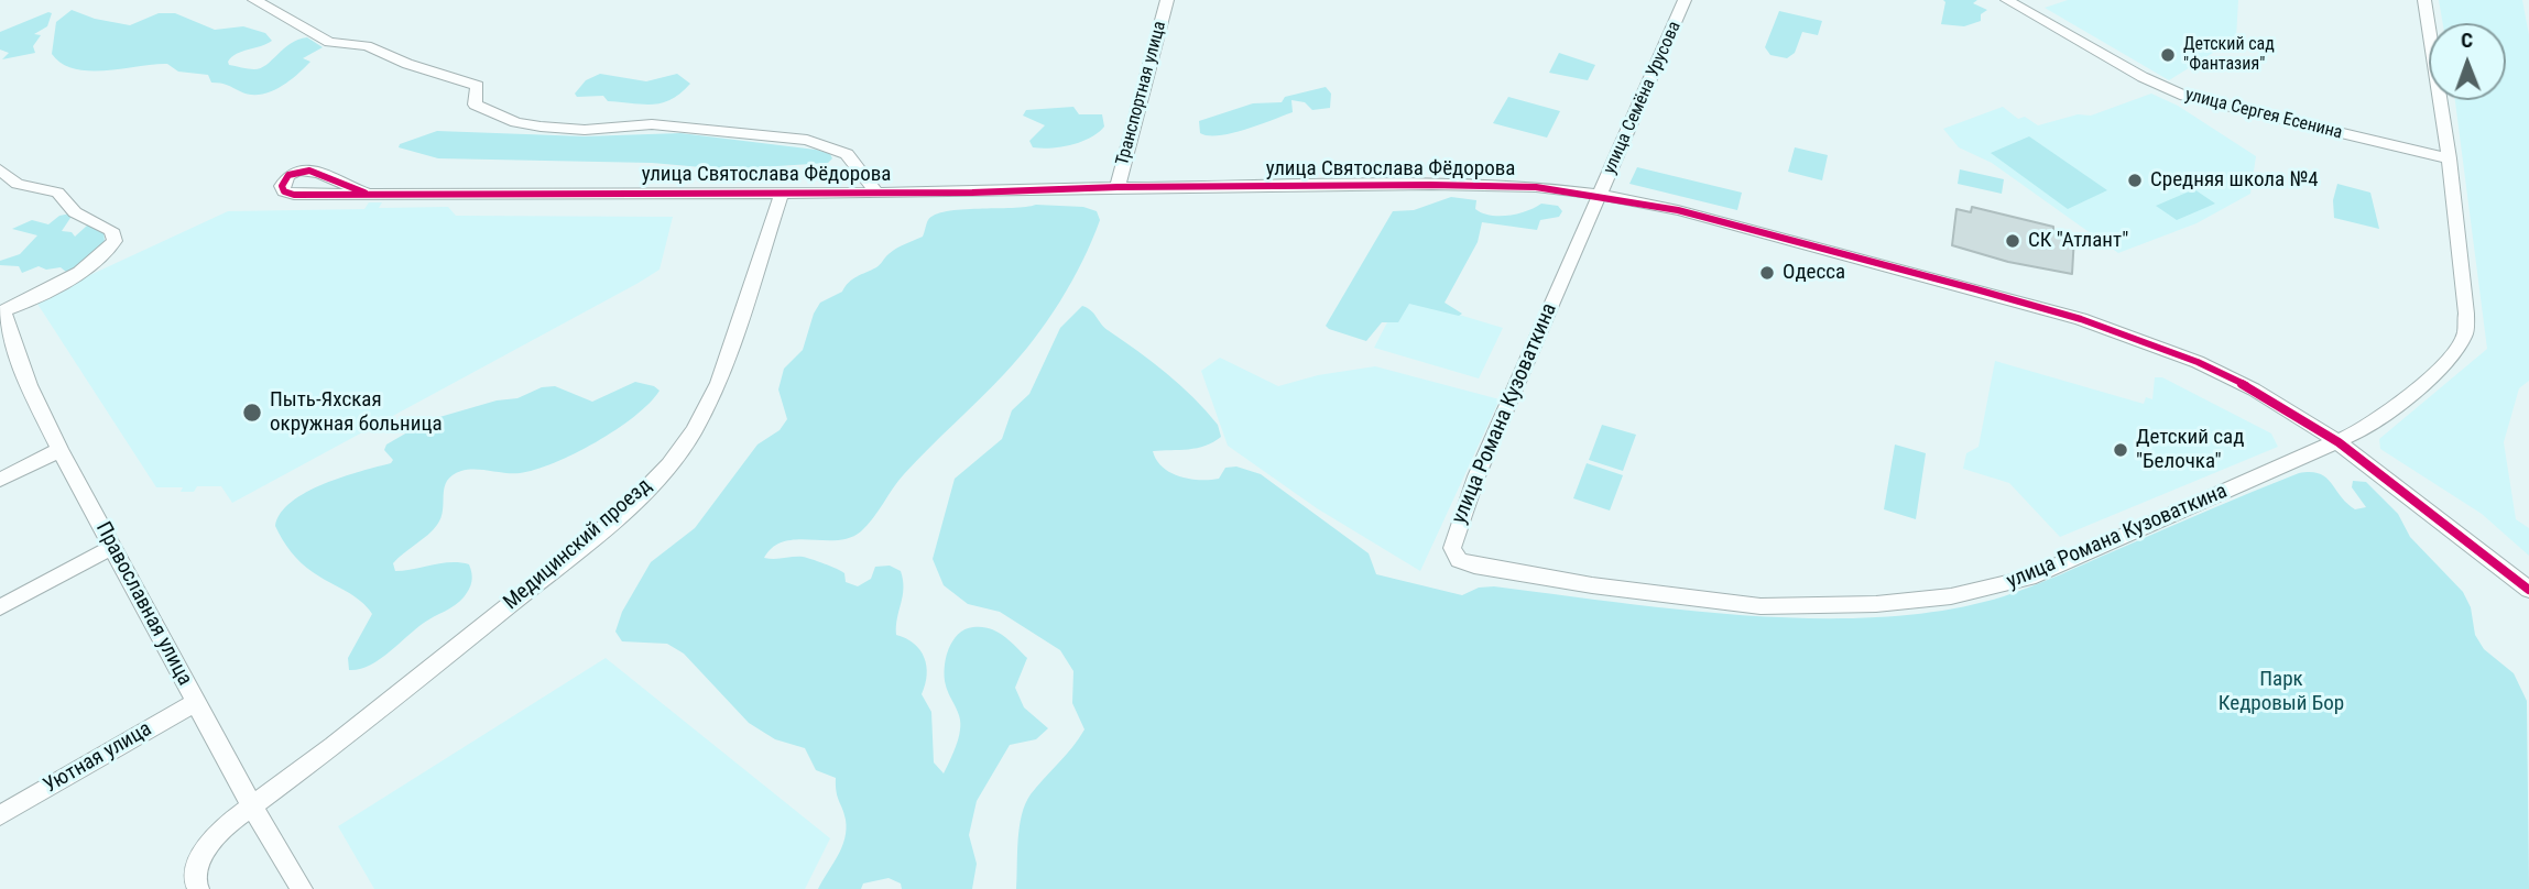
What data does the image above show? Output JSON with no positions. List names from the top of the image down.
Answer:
{
  "streets": {
    "street": [
      "Транспортная улица",
      "улица Семёна Урусова",
      "улица Сергея Есенина",
      "улица Святослава Фёдорова",
      "улица Романа Кузоваткина",
      "Медицинский проезд",
      "Православная улица",
      "Уютная улица"
    ]
  },
  "crossings": [
    ["Транспортная улица", "улица Святослава Фёдорова"],
    ["улица Семёна Урусова", "улица Святослава Фёдорова"],
    ["улица Семёна Урусова", "улица Романа Кузоваткина"],
    ["улица Сергея Есенина", "улица Романа Кузоваткина"],
    ["улица Святослава Фёдорова", "улица Романа Кузоваткина"],
    ["улица Святослава Фёдорова", "Медицинский проезд"],
    ["Медицинский проезд", "Православная улица"],
    ["Православная улица", "Уютная улица"]
  ],
  "parks": ["Парк Кедровый Бор"],
  "places": [
    "Детский сад \"Фантазия\"",
    "Средняя школа №4",
    "СК \"Атлант\"",
    "Одесса",
    "Пыть-Яхская окружная больница",
    "Детский сад \"Белочка\""
  ],
  "north": "top"
}
